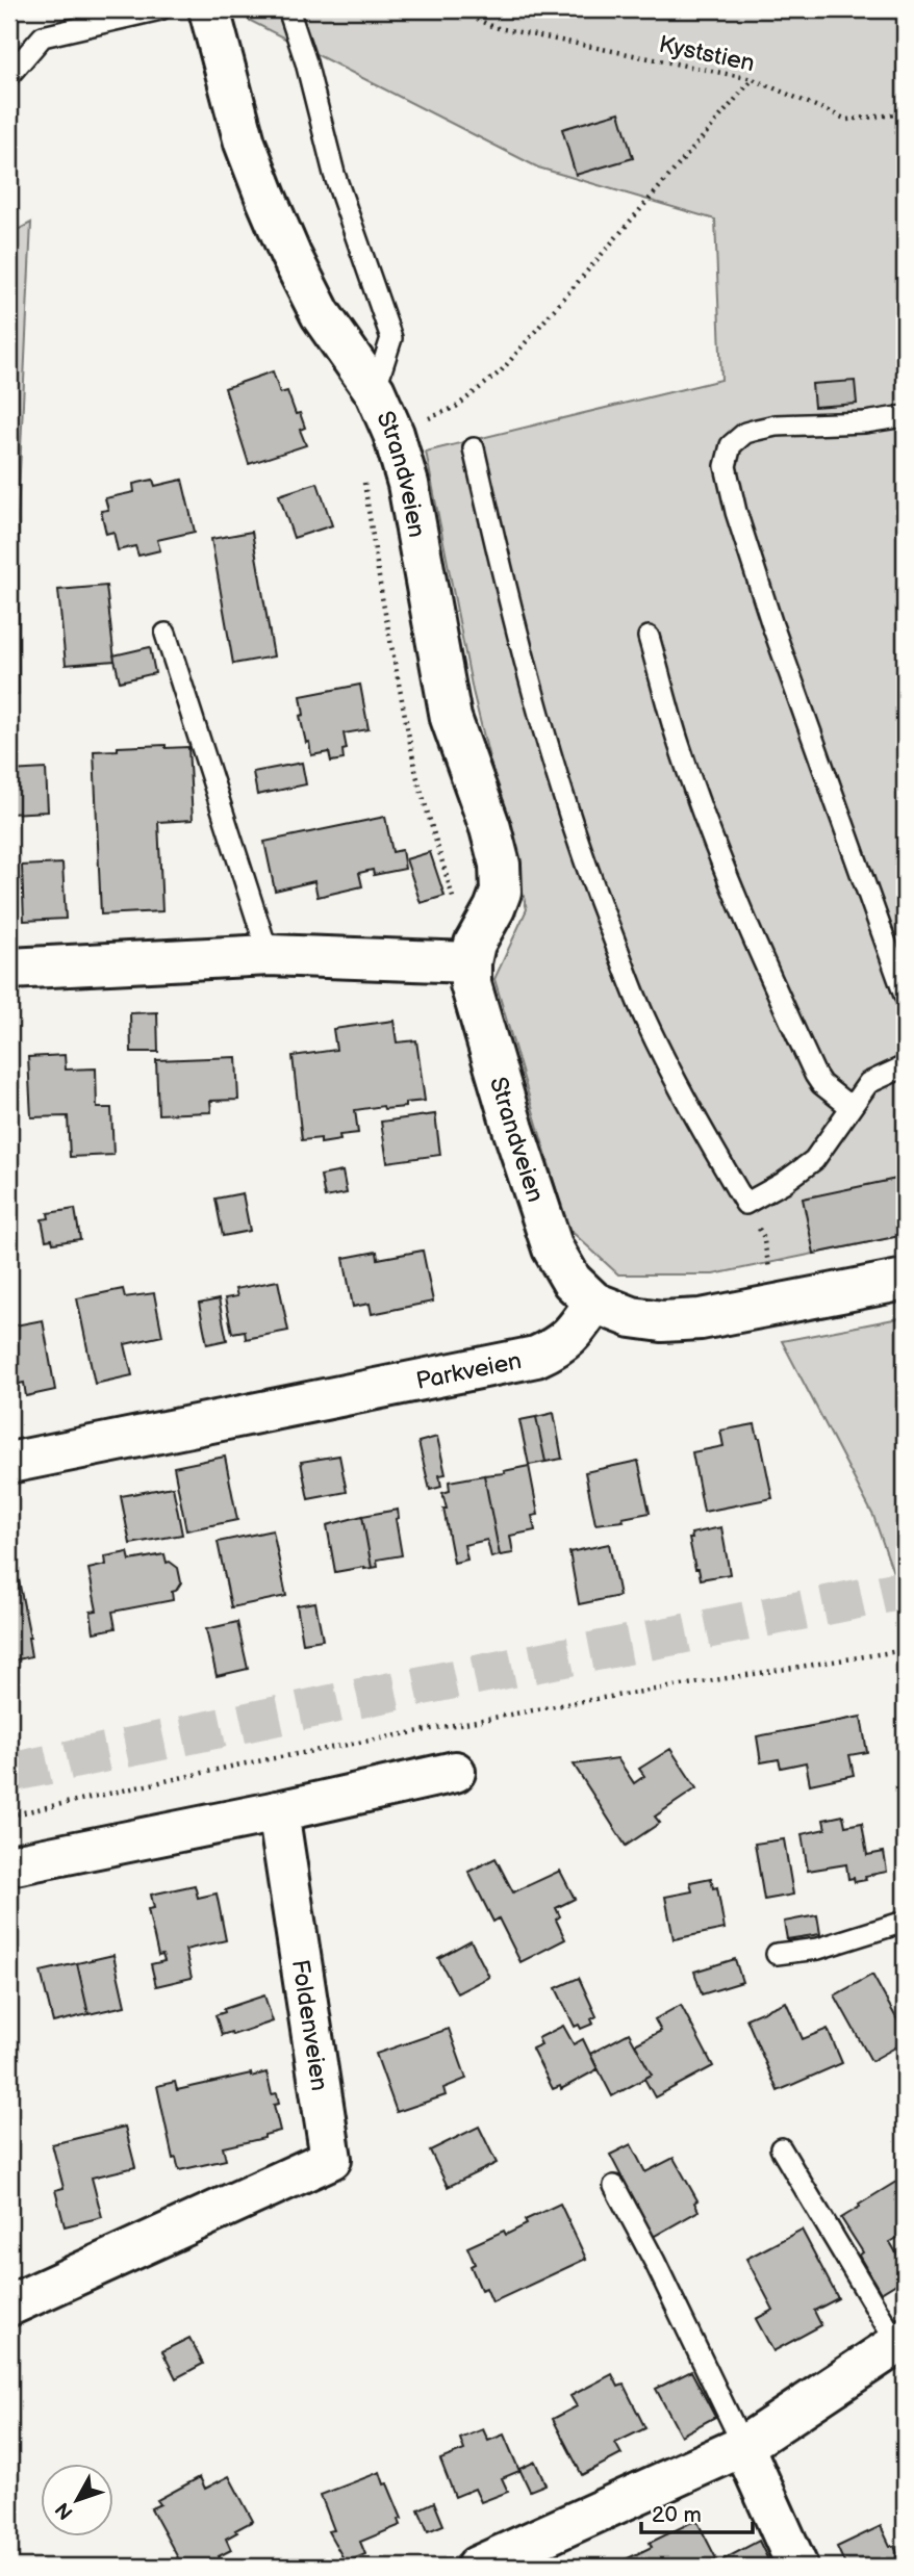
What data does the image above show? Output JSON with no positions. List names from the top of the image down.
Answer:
{
  "streets": {
    "street": ["Strandveien", "Parkveien", "Foldenveien"],
    "path": ["Kyststien"]
  },
  "crossings": [
    ["Strandveien", "Parkveien"]
  ],
  "scale_bar": "20 m",
  "north": "bottom left"
}
